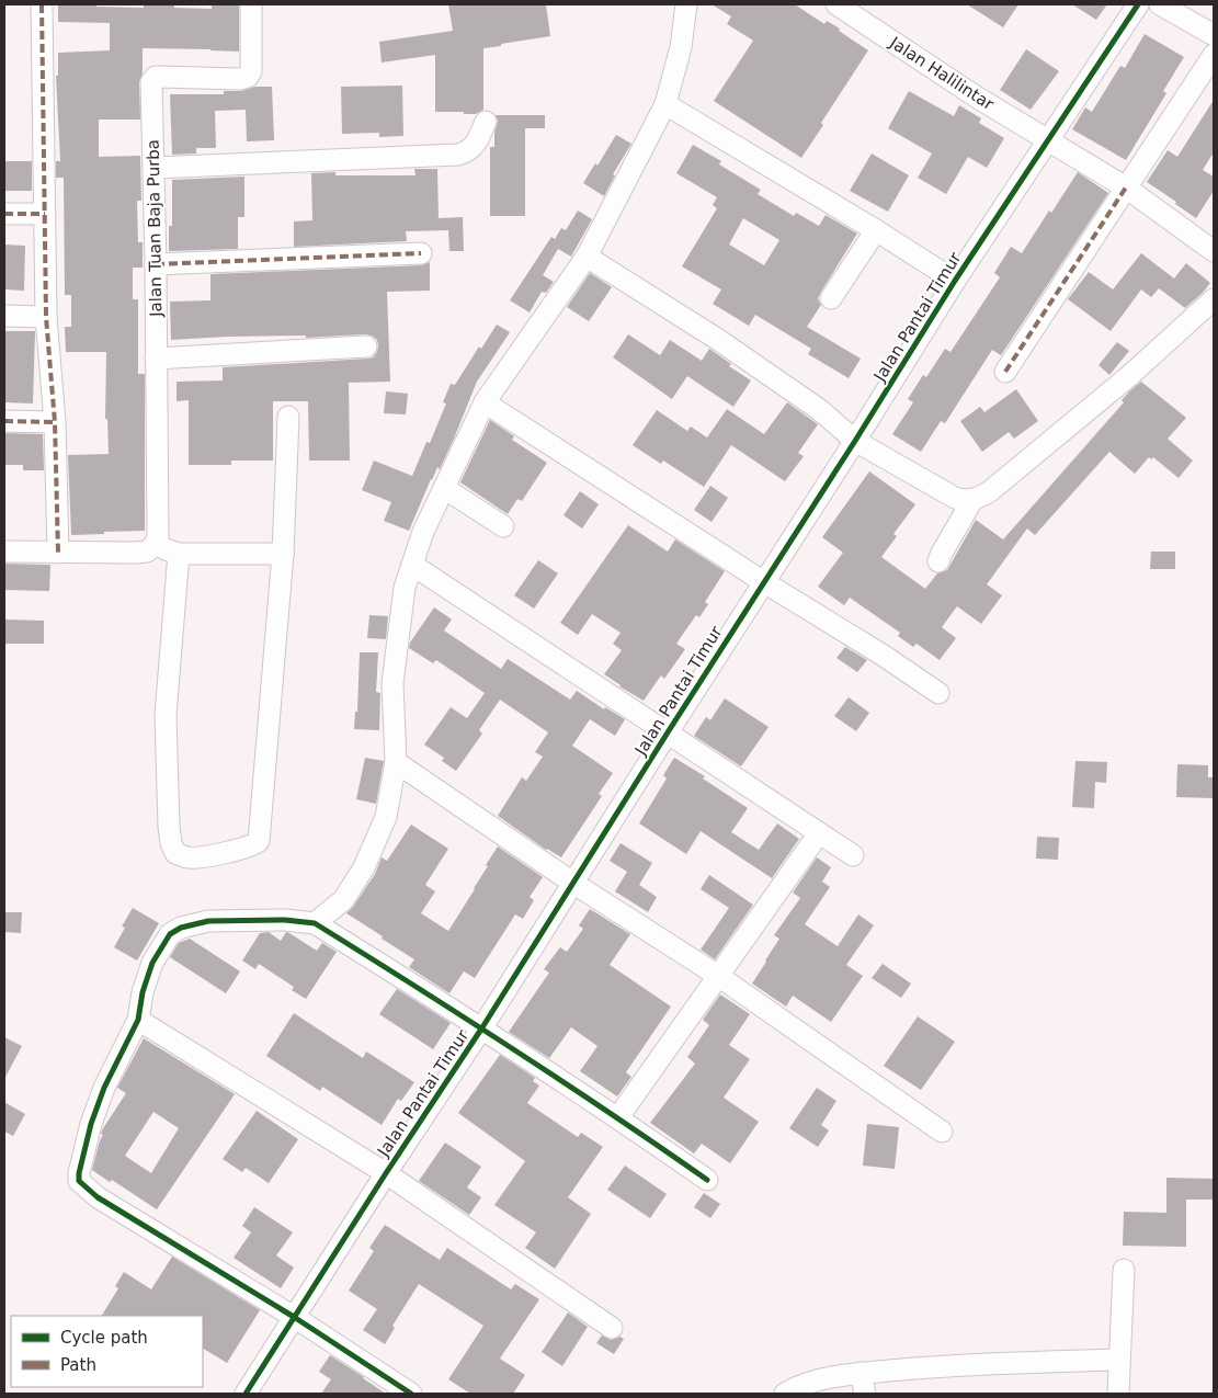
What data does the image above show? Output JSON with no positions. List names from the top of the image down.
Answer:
{
  "streets": {
    "street": ["Jalan Halilintar", "Jalan Tuan Baja Purba", "Jalan Pantai Timur"]
  },
  "crossings": [
    ["Jalan Halilintar", "Jalan Pantai Timur"]
  ],
  "legend": ["Cycle path", "Path"]
}
